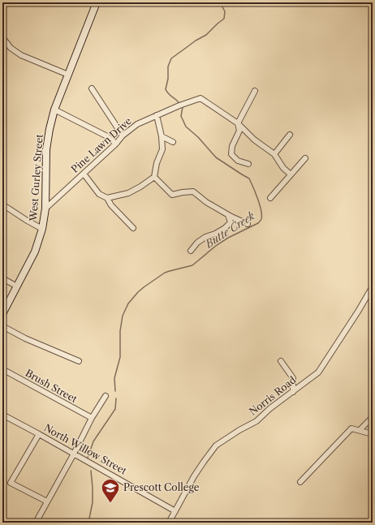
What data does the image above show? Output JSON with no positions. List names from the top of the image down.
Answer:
{
  "streets": {
    "main road": ["West Gurley Street"],
    "street": [
      "Pine Lawn Drive",
      "Brush Street",
      "Norris Road",
      "North Willow Street"
    ]
  },
  "crossings": [
    ["Pine Lawn Drive", "West Gurley Street"],
    ["Norris Road", "North Willow Street"]
  ],
  "water": ["Butte Creek"],
  "places": {
    "school or university": ["Prescott College"]
  }
}
